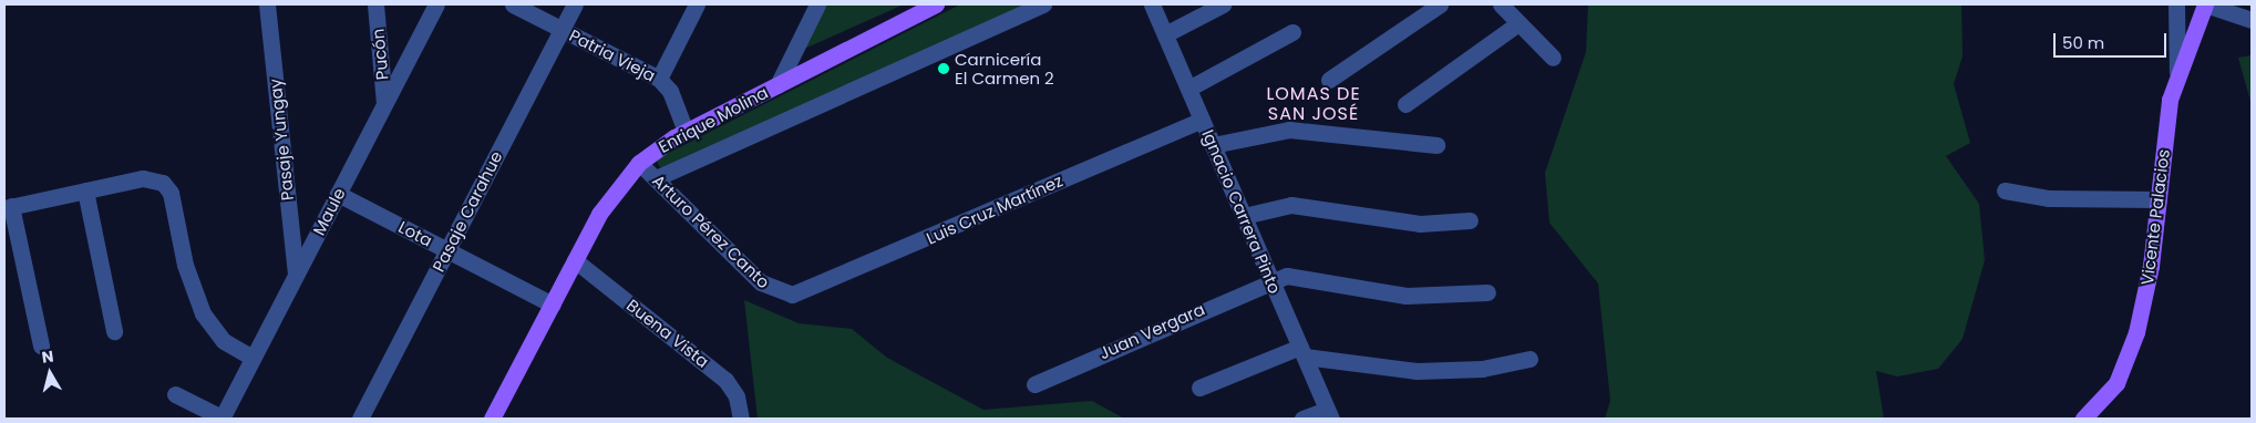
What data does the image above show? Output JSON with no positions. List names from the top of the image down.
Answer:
{
  "streets": {
    "main road": ["Enrique Molina", "Vicente Palacios"],
    "street": [
      "Pucón",
      "Patria Vieja",
      "Pasaje Yungay",
      "Luis Cruz Martínez",
      "Maule",
      "Pasaje Carahue",
      "Ignacio Carrera Pinto",
      "Arturo Pérez Canto",
      "Lota",
      "Juan Vergara",
      "Buena Vista"
    ]
  },
  "crossings": [
    ["Pucón", "Maule"],
    ["Patria Vieja", "Enrique Molina"],
    ["Patria Vieja", "Pasaje Carahue"],
    ["Enrique Molina", "Arturo Pérez Canto"],
    ["Enrique Molina", "Lota"],
    ["Enrique Molina", "Buena Vista"],
    ["Pasaje Yungay", "Maule"],
    ["Luis Cruz Martínez", "Ignacio Carrera Pinto"],
    ["Luis Cruz Martínez", "Arturo Pérez Canto"],
    ["Maule", "Lota"],
    ["Pasaje Carahue", "Lota"],
    ["Ignacio Carrera Pinto", "Juan Vergara"]
  ],
  "districts": ["LOMAS DE SAN JOSÉ"],
  "places": ["Carnicería El Carmen 2"],
  "scale_bar": "50 m",
  "north": "top"
}
